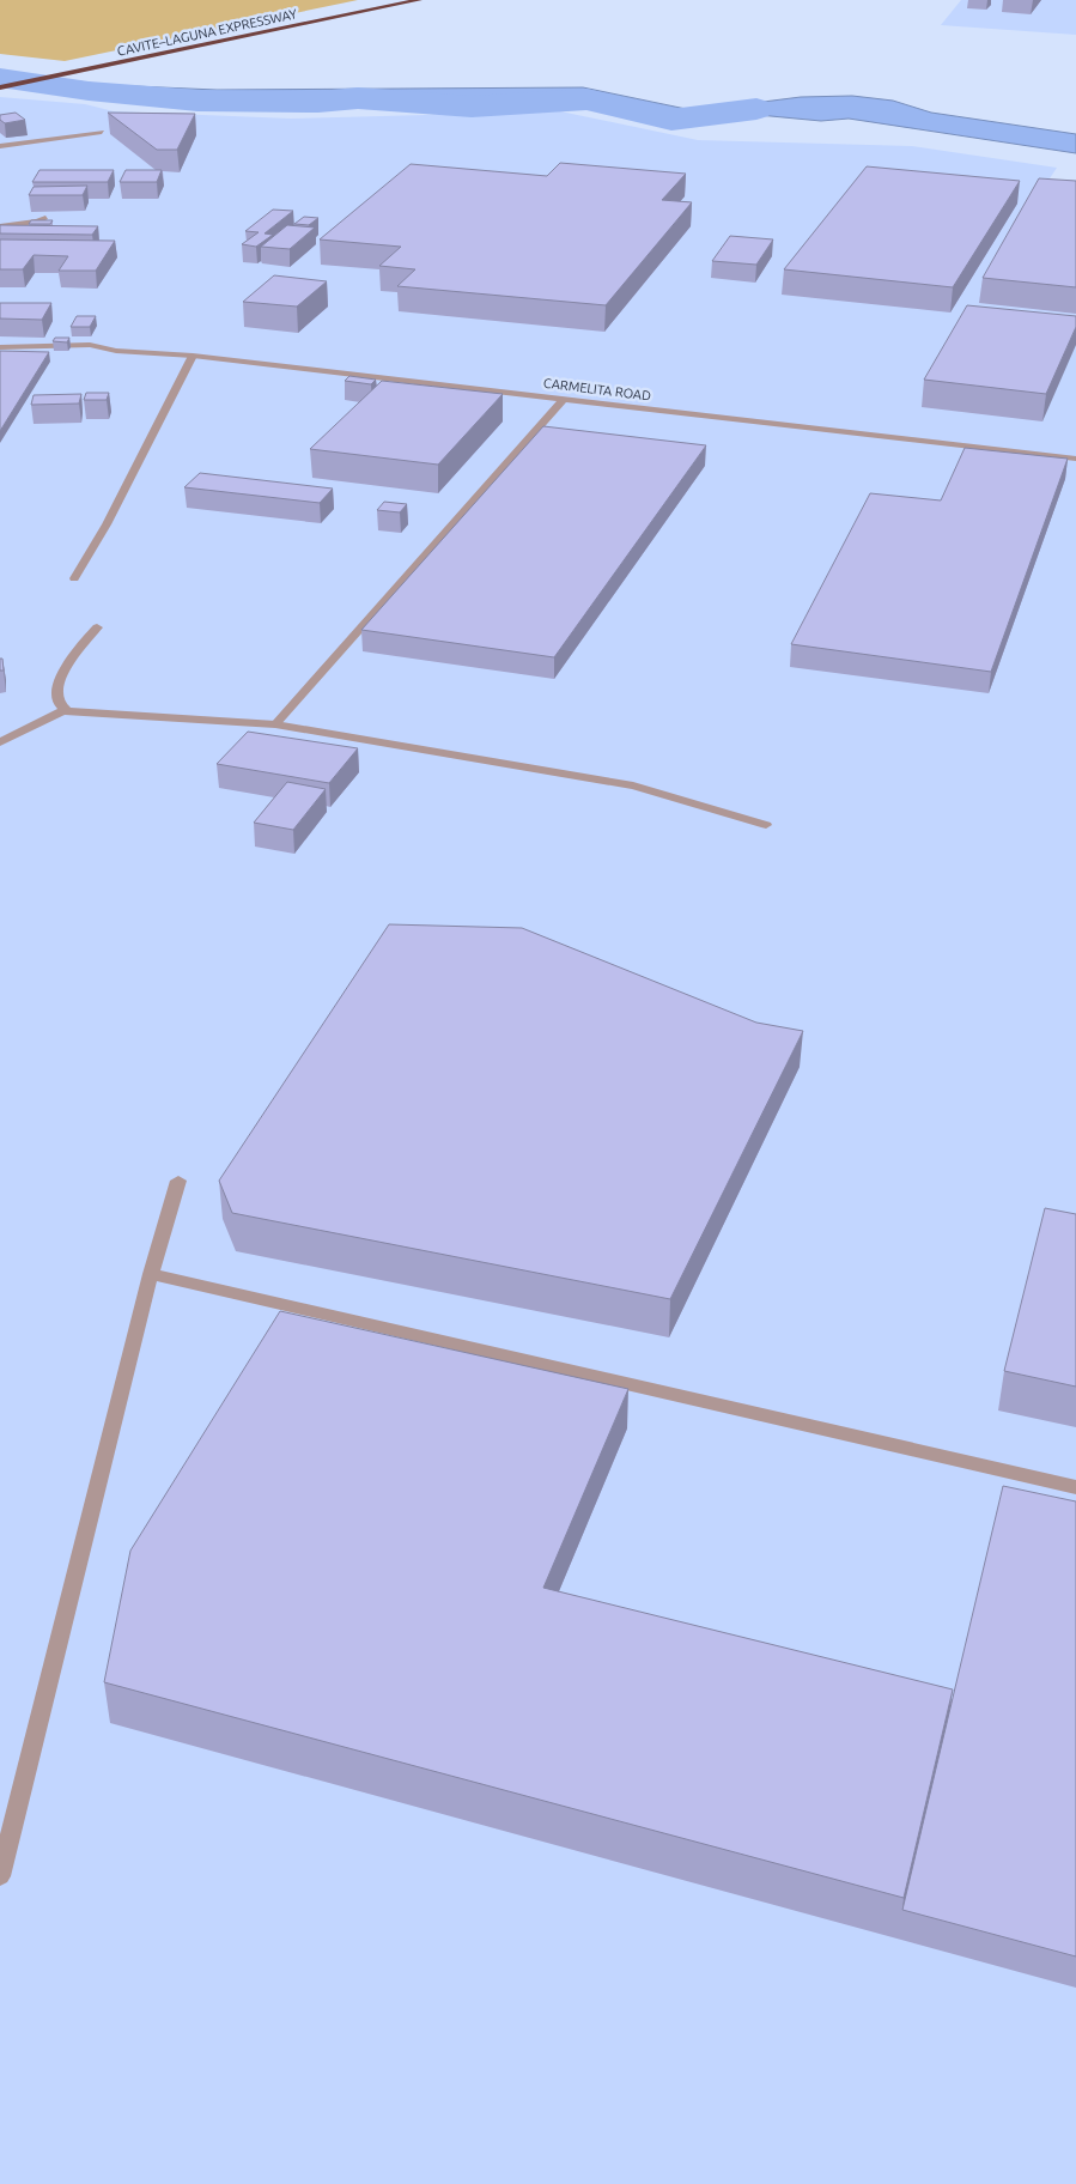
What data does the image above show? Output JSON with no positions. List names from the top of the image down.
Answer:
{
  "streets": {
    "highway": ["CAVITE–LAGUNA EXPRESSWAY"],
    "street": ["CARMELITA ROAD"]
  }
}
